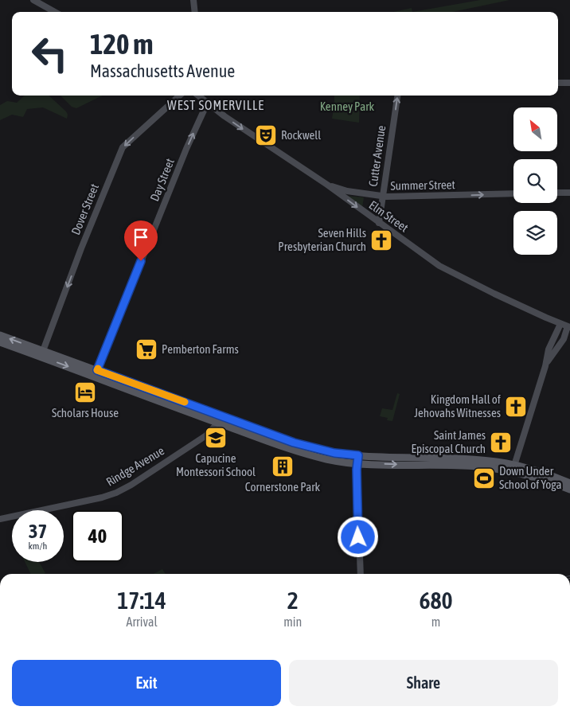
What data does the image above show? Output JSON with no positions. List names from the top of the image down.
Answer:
{
  "streets": {
    "main road": [
      "Cutter Avenue",
      "Day Street",
      "Summer Street",
      "Dover Street",
      "Elm Street",
      "Rindge Avenue"
    ]
  },
  "crossings": [
    ["Cutter Avenue", "Summer Street"],
    ["Cutter Avenue", "Elm Street"],
    ["Day Street", "Elm Street"],
    ["Summer Street", "Elm Street"]
  ],
  "one_way": [
    "Cutter Avenue",
    "Day Street",
    "Summer Street",
    "Dover Street",
    "Elm Street"
  ],
  "districts": ["WEST SOMERVILLE"],
  "parks": ["Kenney Park"],
  "places": {
    "theatre": ["Rockwell"],
    "church": ["Seven Hills Presbyterian Church", "Kingdom Hall of Jehovahs Witnesses", "Saint James Episcopal Church"],
    "supermarket": ["Pemberton Farms"],
    "hotel": ["Scholars House"],
    "school or university": ["Capucine Montessori School"],
    "building": ["Cornerstone Park"],
    "sports": ["Down Under School of Yoga"]
  },
  "north": "top left",
  "page": {
    "turn": ["120 m", "Massachusetts Avenue"],
    "speed": "37 km/h",
    "limit": "40",
    "eta": [
      "17:14",
      "Arrival",
      "2",
      "min",
      "680",
      "m"
    ],
    "buttons": ["Exit", "Share"]
  }
}
